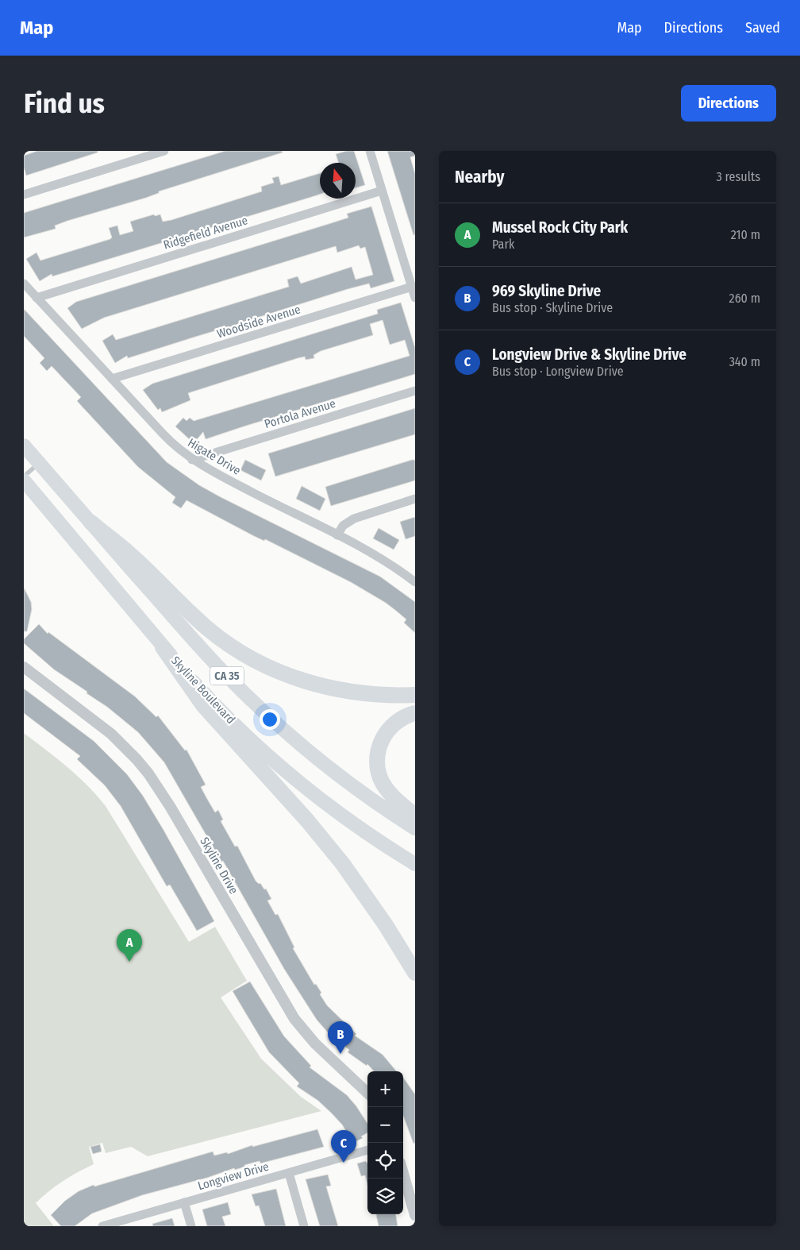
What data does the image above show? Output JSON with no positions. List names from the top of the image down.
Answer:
{
  "streets": {
    "main road": ["CA 35", "Skyline Boulevard"],
    "street": [
      "Ridgefield Avenue",
      "Woodside Avenue",
      "Portola Avenue",
      "Higate Drive",
      "Skyline Drive",
      "Longview Drive"
    ]
  },
  "crossings": [
    ["Ridgefield Avenue", "Higate Drive"],
    ["Woodside Avenue", "Higate Drive"],
    ["Portola Avenue", "Higate Drive"]
  ],
  "north": "top",
  "page": {
    "header": "Map",
    "nav": ["Map", "Directions", "Saved"],
    "buttons": "Directions",
    "title": "Find us",
    "heading": ["Nearby", "3 results"],
    "list": [
      {
        "mark": "A",
        "name": "Mussel Rock City Park",
        "note": "Park",
        "value": "210 m"
      },
      {
        "mark": "B",
        "name": "969 Skyline Drive",
        "note": "Bus stop · Skyline Drive",
        "value": "260 m"
      },
      {
        "mark": "C",
        "name": "Longview Drive & Skyline Drive",
        "note": "Bus stop · Longview Drive",
        "value": "340 m"
      }
    ],
    "pins": ["A", "B", "C"],
    "map_buttons": ["+", "−"]
  }
}
